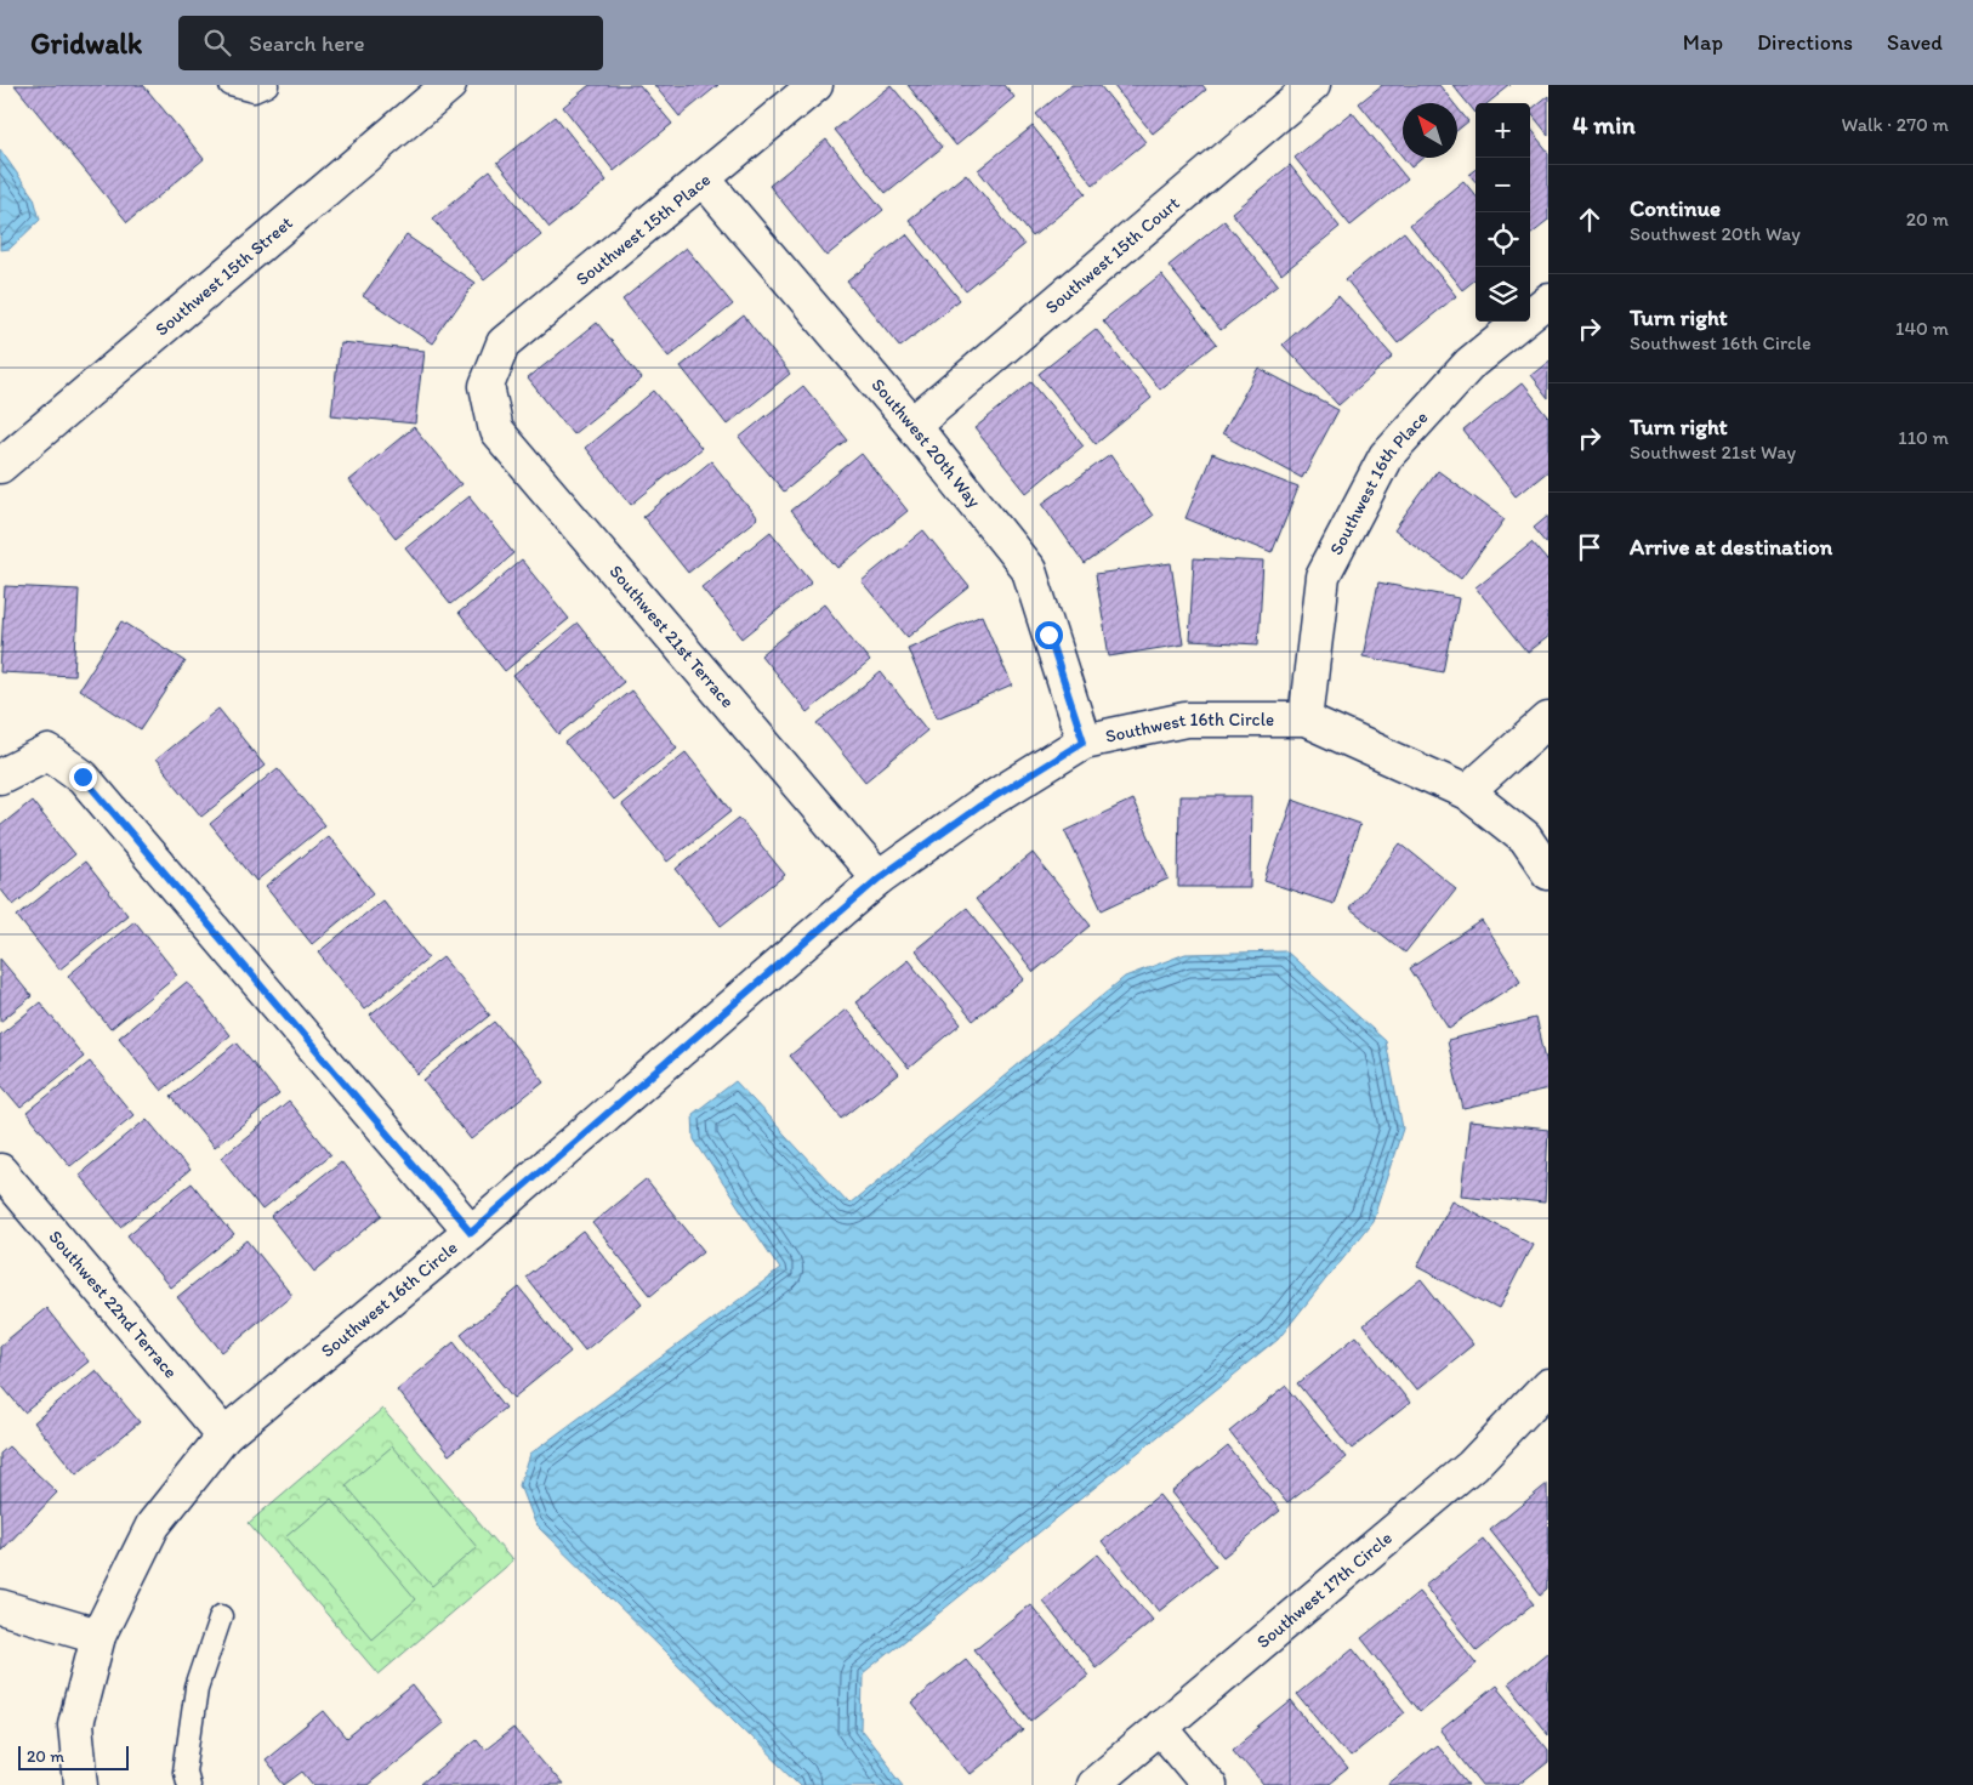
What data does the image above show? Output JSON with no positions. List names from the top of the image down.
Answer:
{
  "streets": {
    "street": [
      "Southwest 15th Place",
      "Southwest 15th Court",
      "Southwest 15th Street",
      "Southwest 20th Way",
      "Southwest 16th Place",
      "Southwest 21st Terrace",
      "Southwest 16th Circle",
      "Southwest 22nd Terrace",
      "Southwest 17th Circle"
    ]
  },
  "crossings": [
    ["Southwest 15th Place", "Southwest 20th Way"],
    ["Southwest 15th Place", "Southwest 21st Terrace"],
    ["Southwest 15th Court", "Southwest 20th Way"],
    ["Southwest 20th Way", "Southwest 16th Circle"],
    ["Southwest 16th Place", "Southwest 16th Circle"],
    ["Southwest 21st Terrace", "Southwest 16th Circle"],
    ["Southwest 16th Circle", "Southwest 22nd Terrace"]
  ],
  "scale_bar": "20 m",
  "north": "top left",
  "page": {
    "header": "Gridwalk",
    "search": "Search here",
    "nav": ["Map", "Directions", "Saved"],
    "heading": ["4 min", "Walk · 270 m"],
    "map_buttons": ["+", "−"],
    "list": [
      ["Continue", "Southwest 20th Way", "20 m"],
      ["Turn right", "Southwest 16th Circle", "140 m"],
      ["Turn right", "Southwest 21st Way", "110 m"],
      "Arrive at destination"
    ],
    "scale": "20 m"
  }
}
